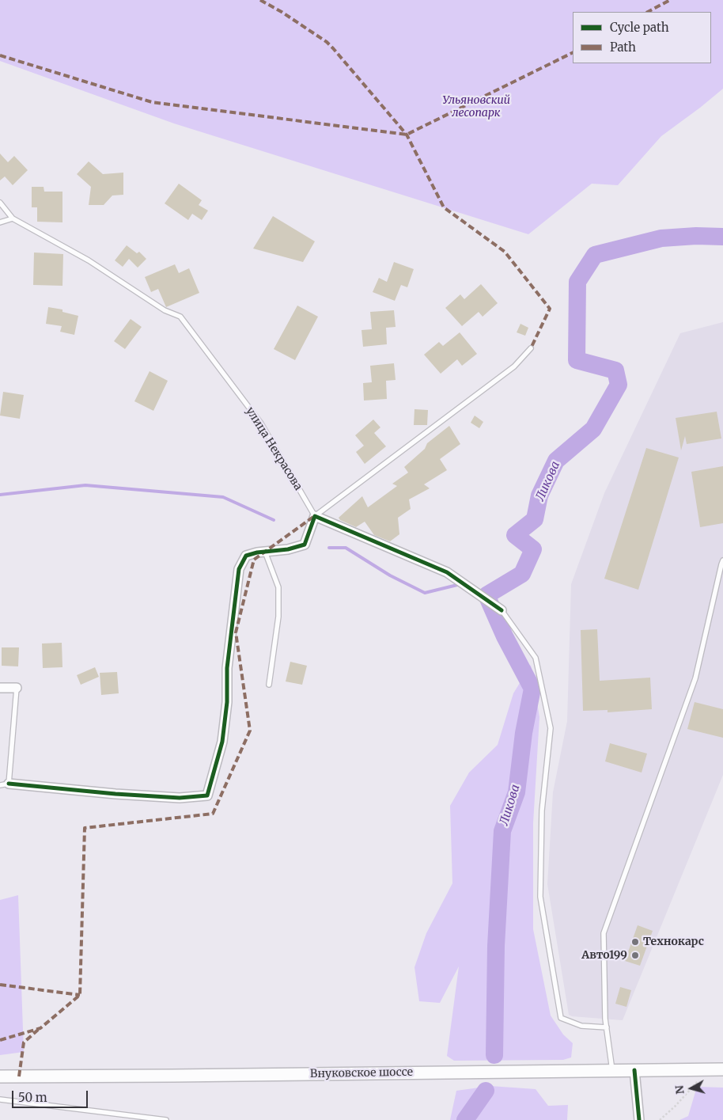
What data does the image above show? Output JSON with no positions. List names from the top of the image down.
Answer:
{
  "streets": {
    "main road": ["Внуковское шоссе"],
    "lane": ["улица Некрасова"]
  },
  "water": ["Ликова"],
  "parks": ["Ульяновский лесопарк"],
  "places": ["Технокарс", "Авто199"],
  "legend": ["Cycle path", "Path"],
  "scale_bar": "50 m",
  "north": "left"
}
